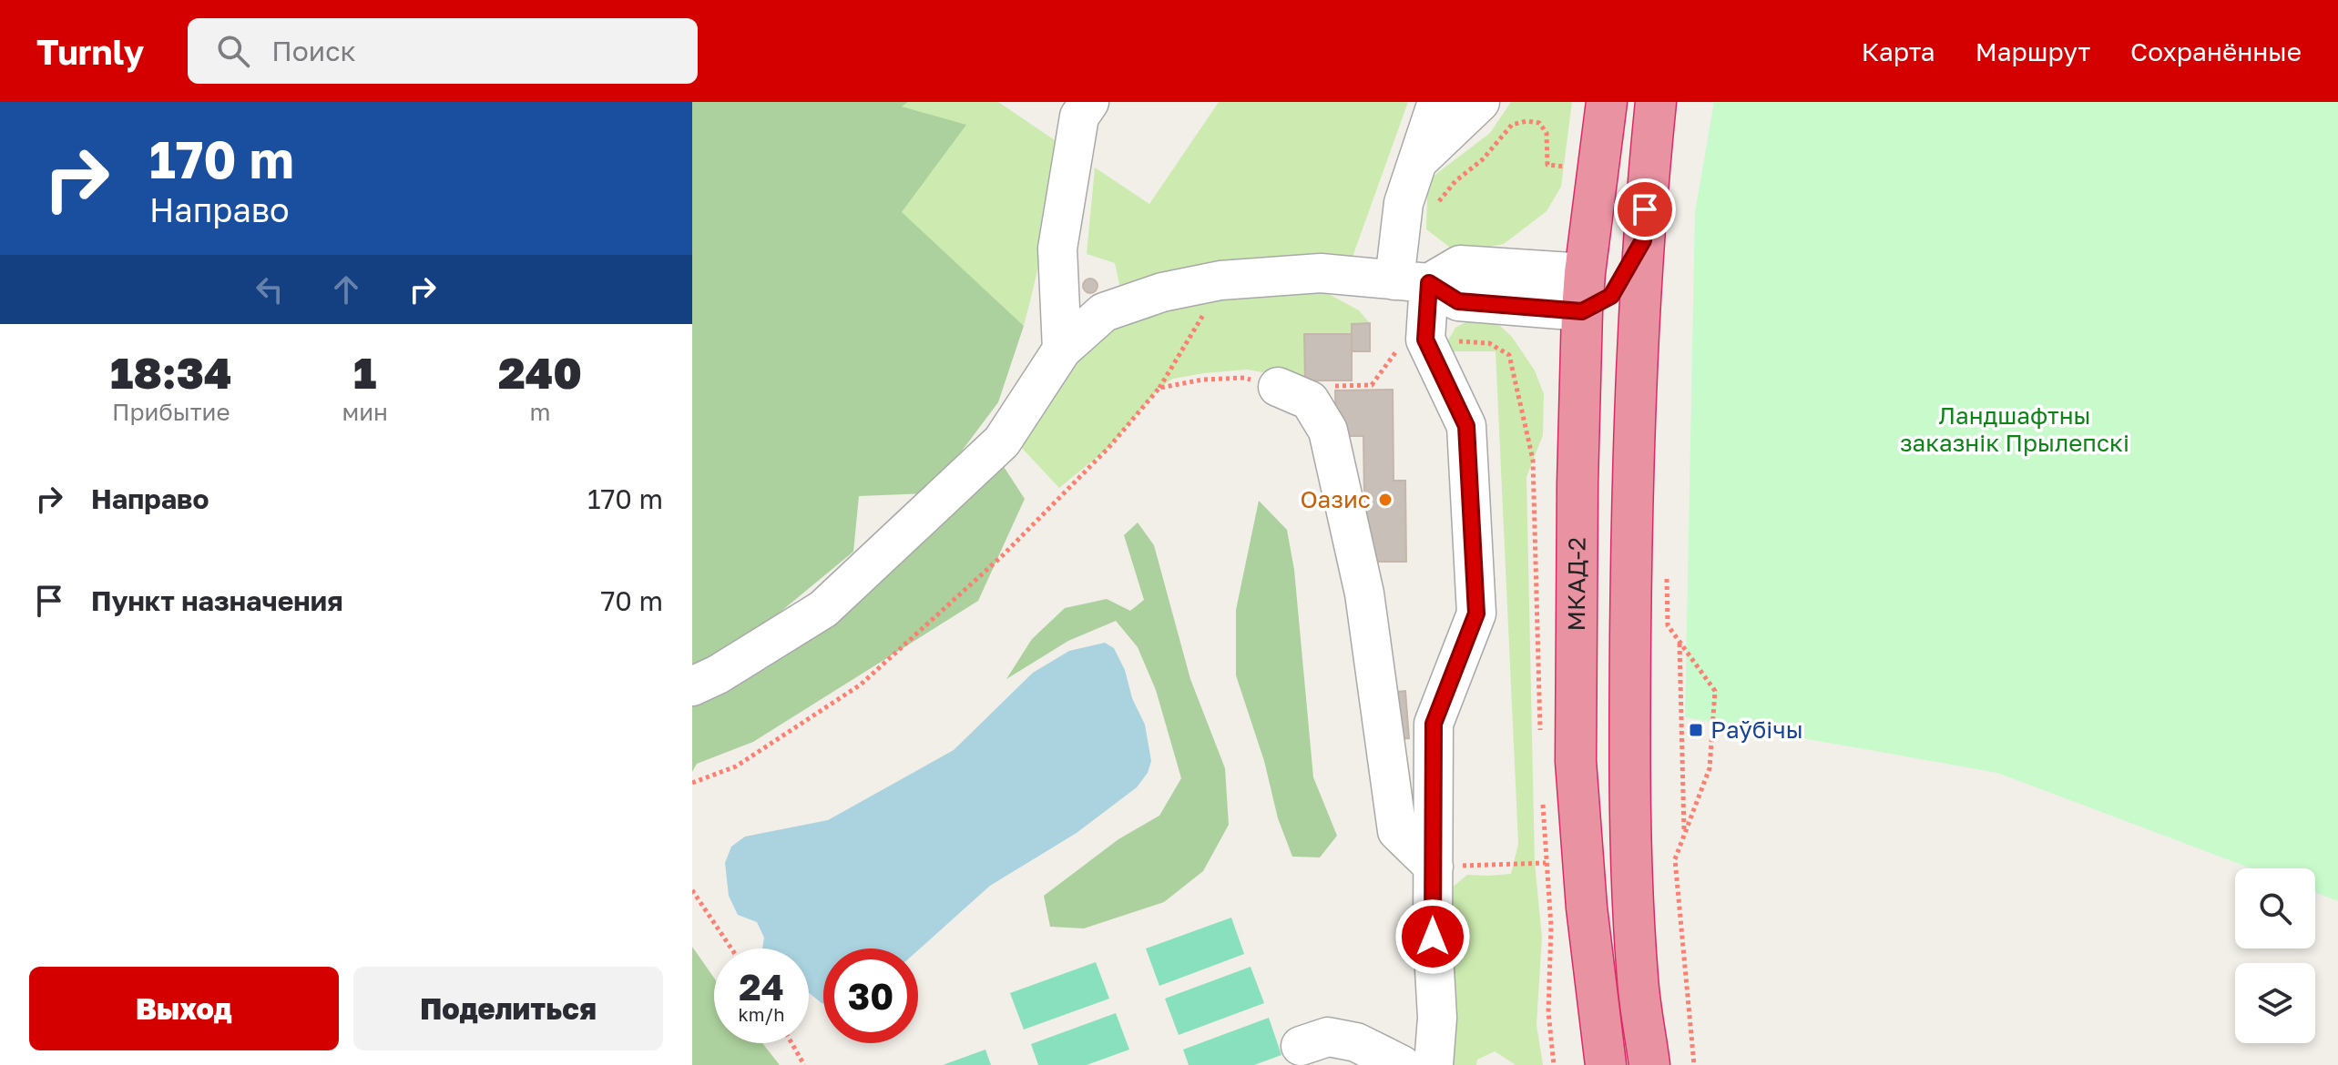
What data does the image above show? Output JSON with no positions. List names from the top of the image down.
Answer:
{
  "streets": {
    "highway": ["МКАД-2"]
  },
  "parks": ["Ландшафтны заказнік Прылепскі"],
  "places": {
    "other": ["Оазис"],
    "transit": ["Раўбічы"]
  },
  "page": {
    "header": "Turnly",
    "search": "Поиск",
    "nav": ["Карта", "Маршрут", "Сохранённые"],
    "turn": ["170 m", "Направо"],
    "eta": [
      "18:34",
      "Прибытие",
      "1",
      "мин",
      "240",
      "m"
    ],
    "list": [
      {
        "name": "Направо",
        "value": "170 m"
      },
      {
        "name": "Пункт назначения",
        "value": "70 m"
      }
    ],
    "speed": "24 km/h",
    "limit": "30",
    "buttons": ["Выход", "Поделиться"]
  }
}
